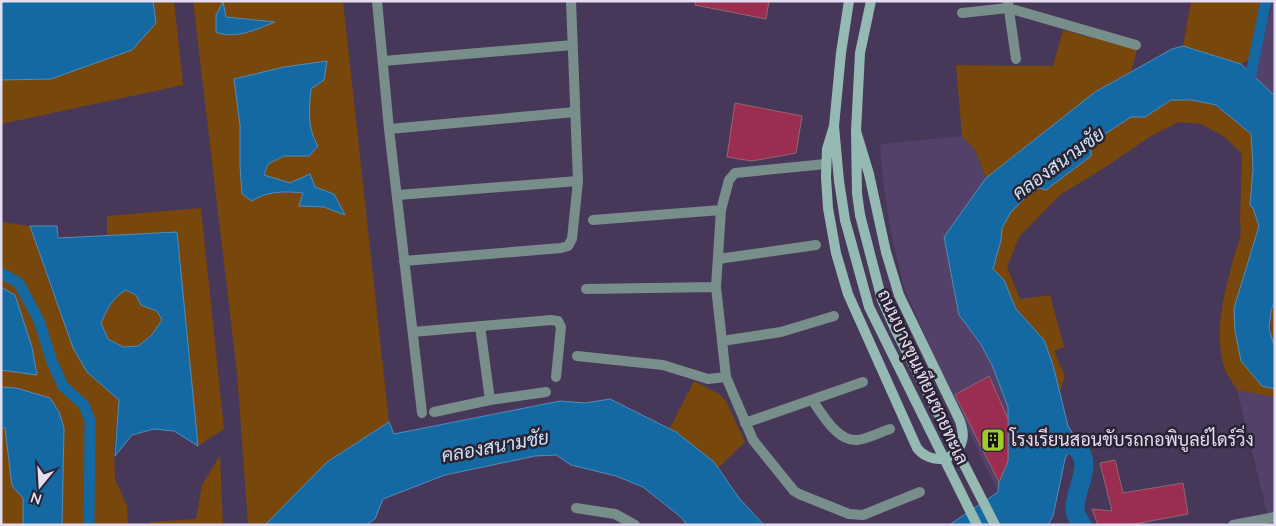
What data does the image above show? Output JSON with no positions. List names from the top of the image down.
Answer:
{
  "streets": {
    "main road": ["ถนนบางขุนเทียนชายทะเล"]
  },
  "water": ["คลองสนามชัย"],
  "places": {
    "building": ["โรงเรียนสอนขับรถกอพิบูลย์ไดร์วิ่ง"]
  },
  "north": "bottom"
}
